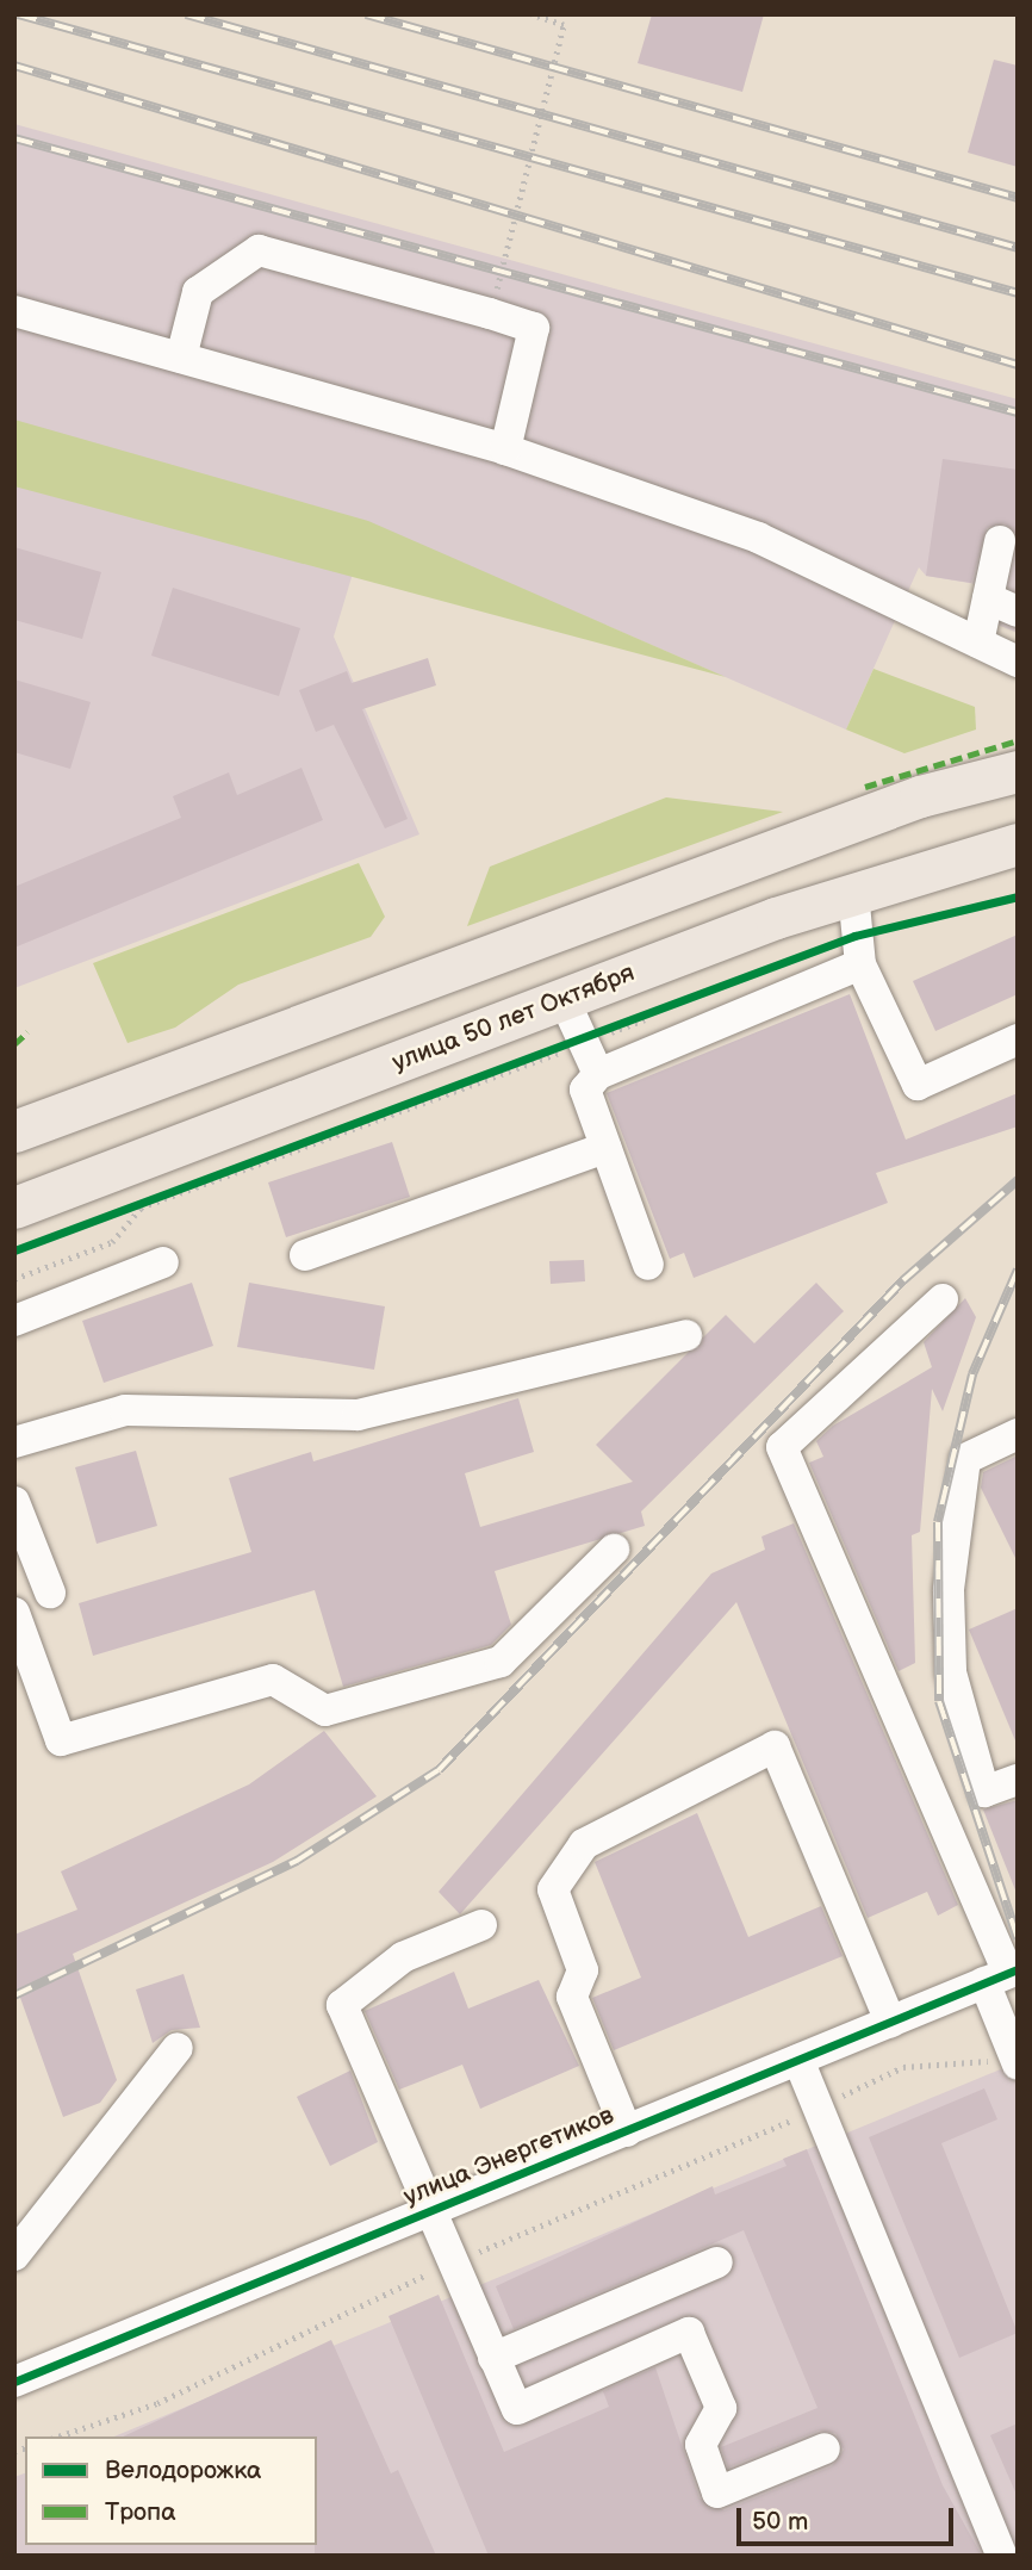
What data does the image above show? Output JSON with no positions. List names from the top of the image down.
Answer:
{
  "streets": {
    "main road": ["улица 50 лет Октября"],
    "street": ["улица Энергетиков"]
  },
  "legend": ["Велодорожка", "Тропа"],
  "scale_bar": "50 m"
}
